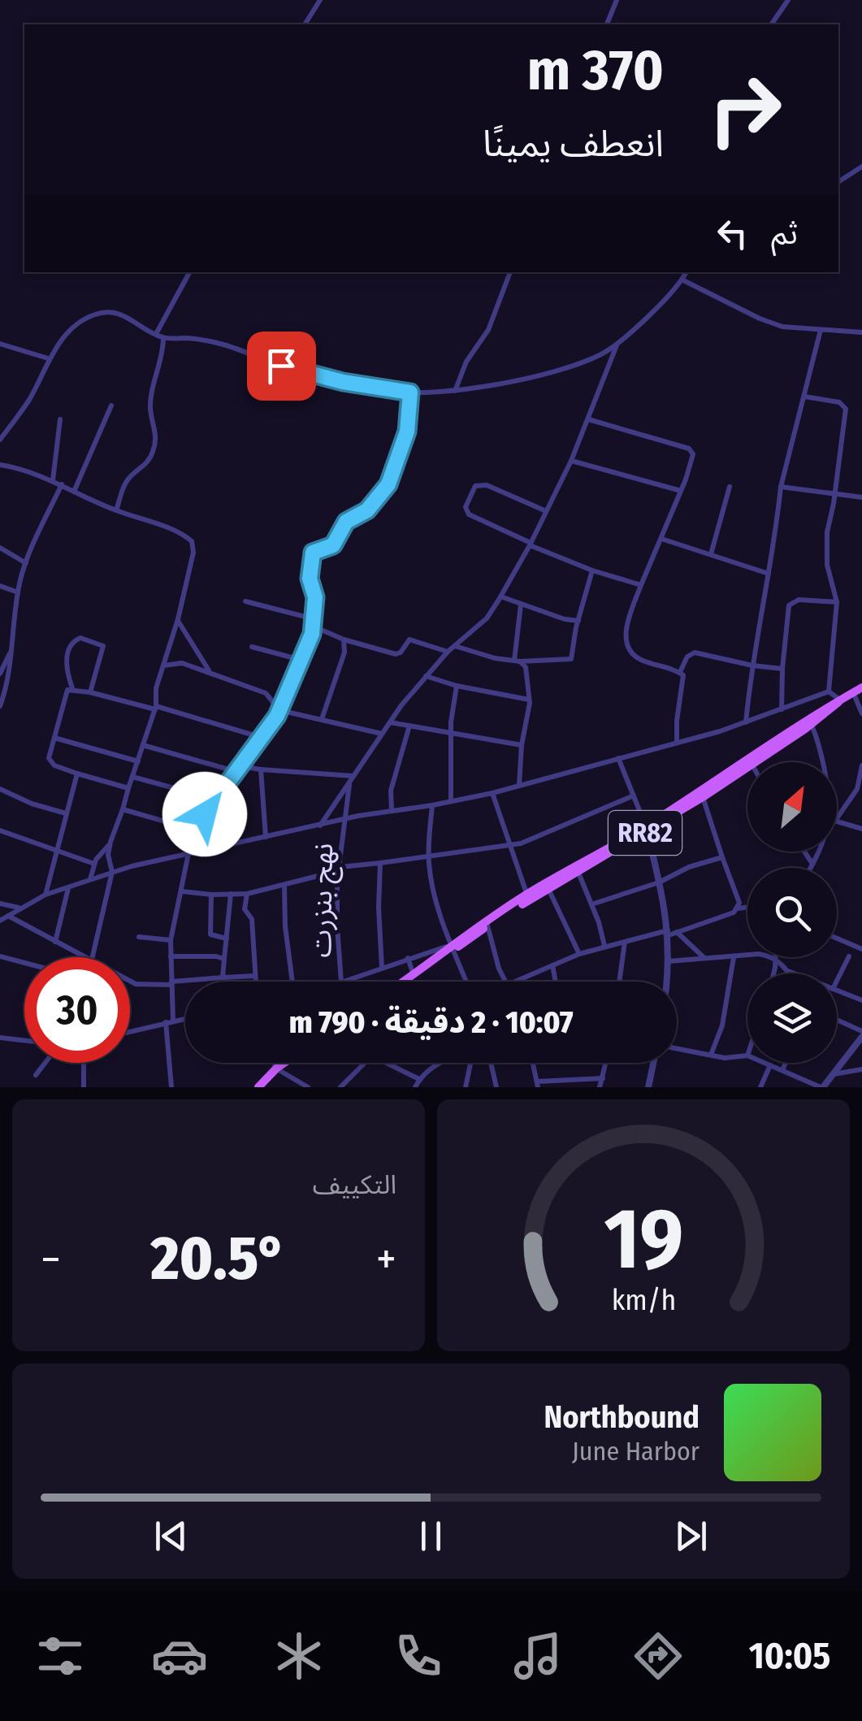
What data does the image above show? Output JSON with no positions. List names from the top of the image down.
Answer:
{
  "streets": {
    "main road": ["RR82"],
    "street": ["نهج بنزرت"]
  },
  "north": "top right",
  "page": {
    "turn": ["370 m", "انعطف يمينًا"],
    "then": "ثم",
    "limit": "30",
    "trip": "10:07 · 2 دقيقة · 790 m",
    "tile": "التكييف",
    "heat": ["−", "20.5°", "+"],
    "song": ["Northbound", "June Harbor"],
    "tabs": "10:05",
    "gauge": ["19", "km/h"]
  }
}
